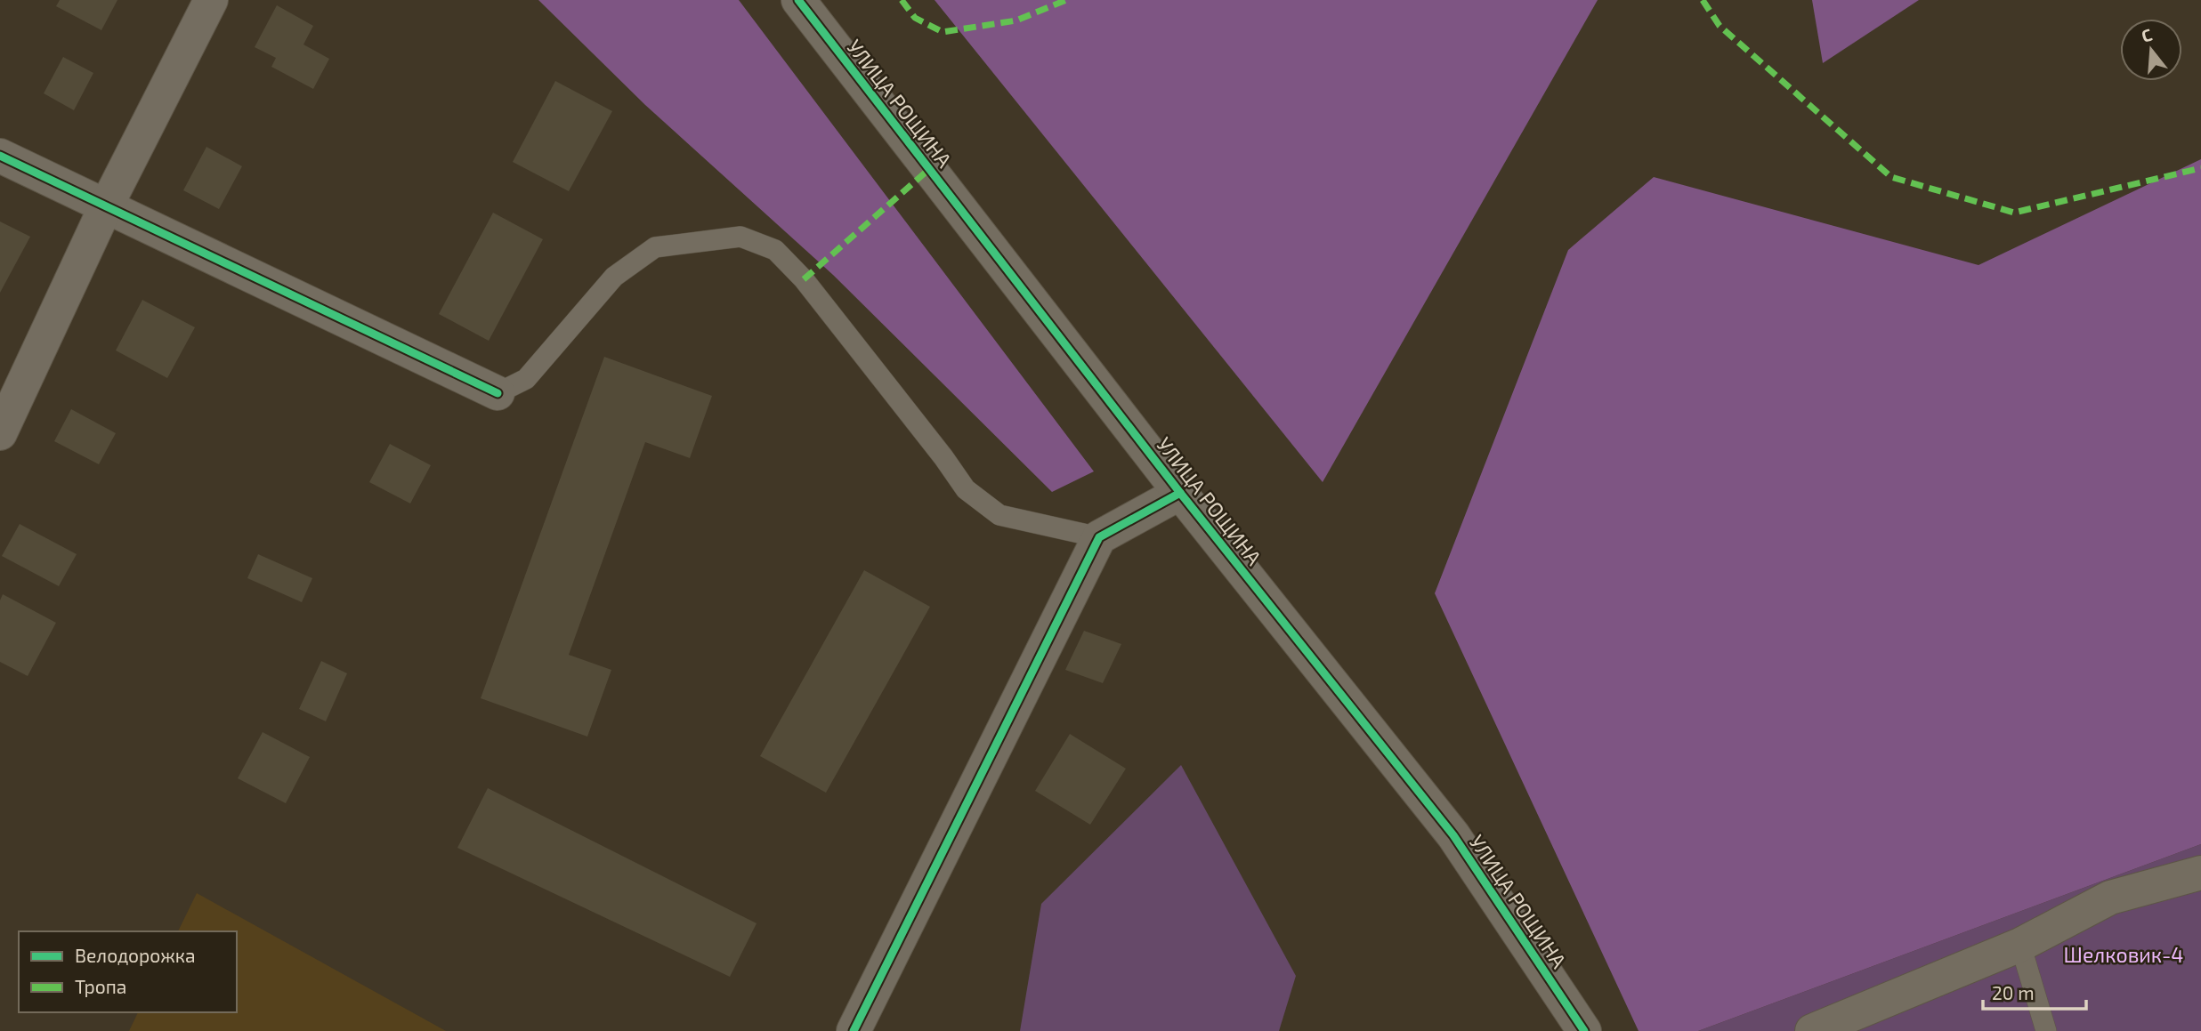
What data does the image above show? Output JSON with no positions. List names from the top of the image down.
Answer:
{
  "streets": {
    "street": ["УЛИЦА РОЩИНА"]
  },
  "parks": ["Шелковик-4"],
  "legend": ["Велодорожка", "Тропа"],
  "scale_bar": "20 m",
  "north": "top"
}
